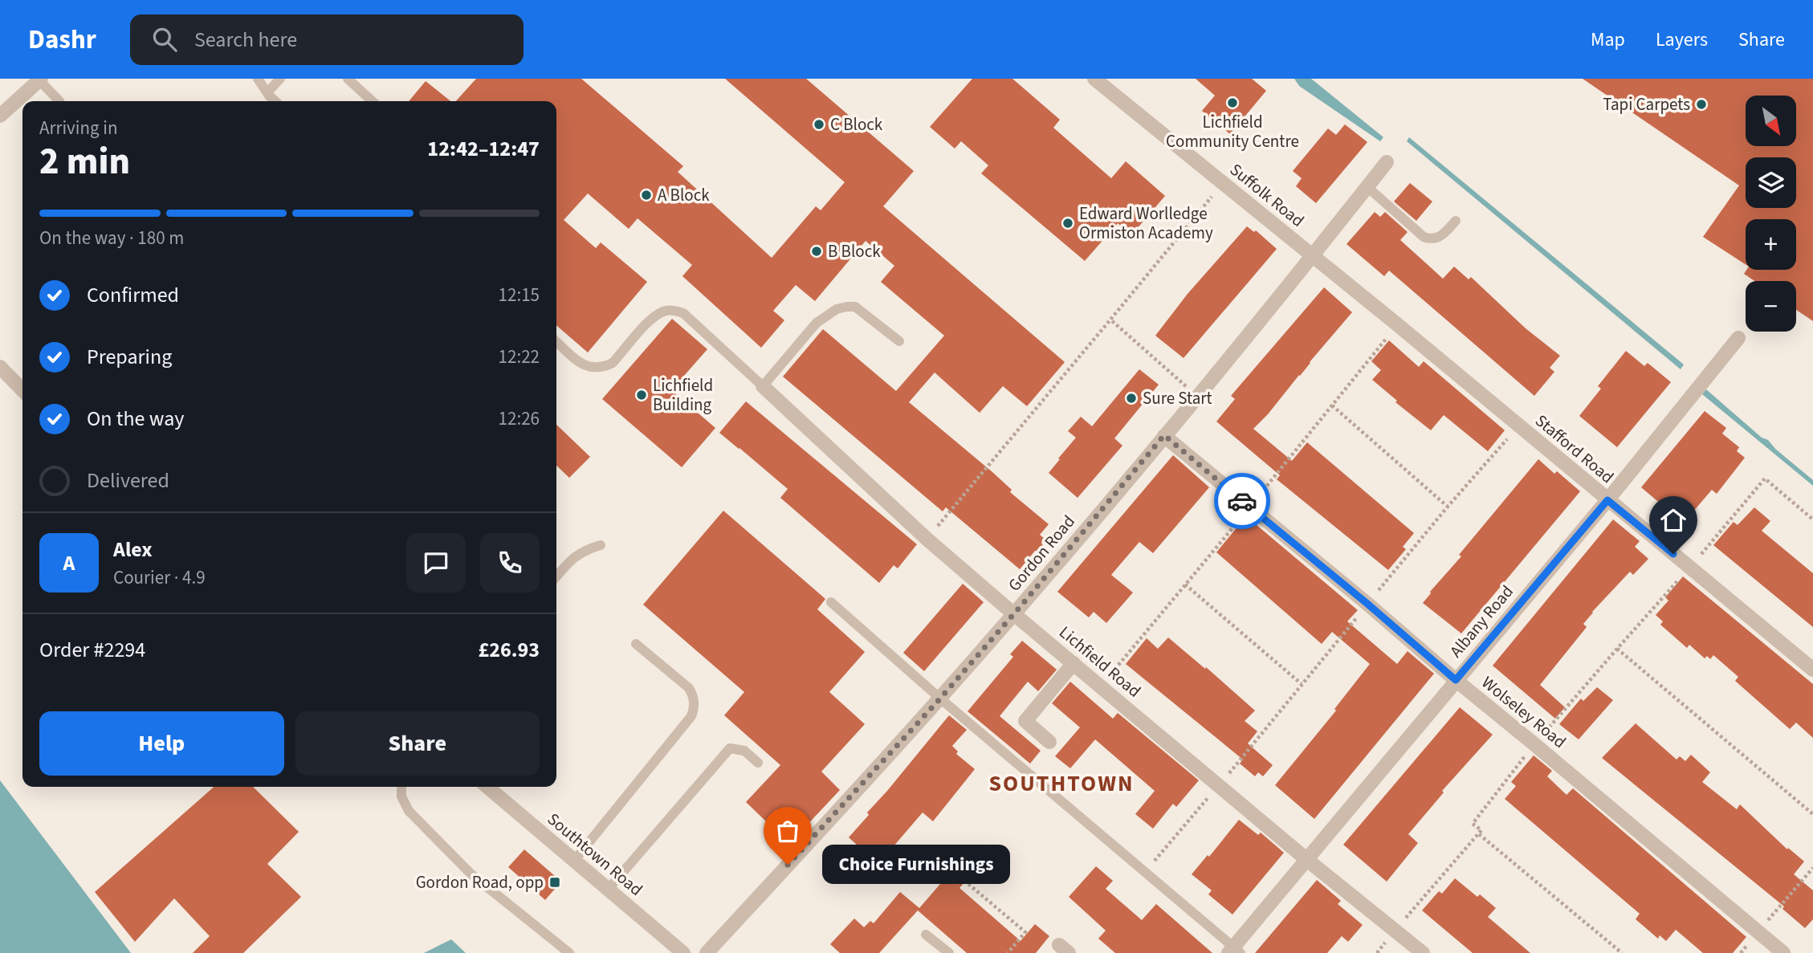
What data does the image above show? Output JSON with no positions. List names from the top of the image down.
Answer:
{
  "streets": {
    "street": [
      "Suffolk Road",
      "Stafford Road",
      "Gordon Road",
      "Albany Road",
      "Lichfield Road",
      "Wolseley Road",
      "Southtown Road"
    ]
  },
  "crossings": [
    ["Suffolk Road", "Stafford Road"],
    ["Suffolk Road", "Gordon Road"],
    ["Stafford Road", "Gordon Road"],
    ["Stafford Road", "Albany Road"],
    ["Gordon Road", "Lichfield Road"],
    ["Gordon Road", "Wolseley Road"],
    ["Albany Road", "Lichfield Road"],
    ["Albany Road", "Wolseley Road"]
  ],
  "districts": ["SOUTHTOWN"],
  "places": {
    "other": [
      "Lichfield Community Centre",
      "Tapi Carpets",
      "C Block",
      "A Block",
      "Edward Worlledge Ormiston Academy",
      "B Block",
      "Lichfield Building",
      "Sure Start",
      "Choice Furnishings"
    ],
    "transit": ["Gordon Road, opp"]
  },
  "north": "bottom right",
  "page": {
    "header": "Dashr",
    "search": "Search here",
    "nav": ["Map", "Layers", "Share"],
    "map_buttons": ["+", "−"],
    "heading": ["2 min", "Arriving in", "12:42–12:47"],
    "panel": [
      "Alex",
      "Courier · 4.9",
      "Order #2294",
      "£26.93"
    ],
    "bar": "On the way · 180 m",
    "list": [
      ["Confirmed", "12:15"],
      ["Preparing", "12:22"],
      ["On the way", "12:26"],
      "Delivered"
    ],
    "round": "A",
    "buttons": ["Help", "Share"],
    "bubble": "Choice Furnishings"
  }
}
